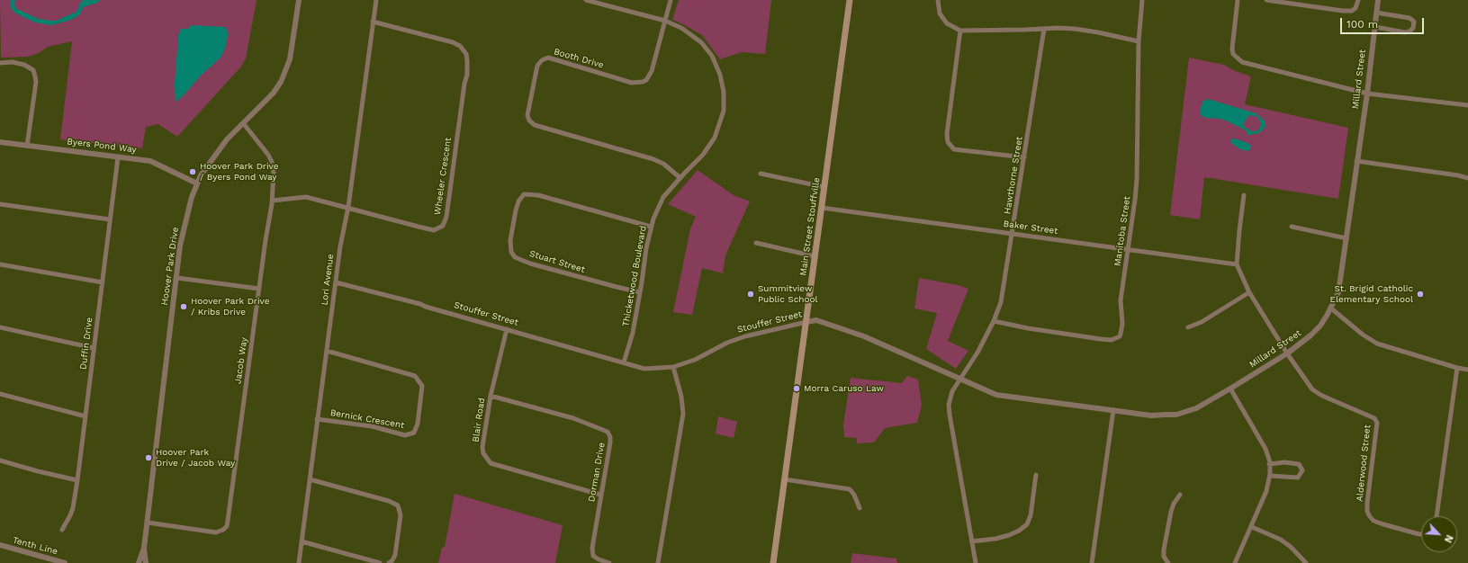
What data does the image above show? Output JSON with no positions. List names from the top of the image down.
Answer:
{
  "streets": {
    "main road": ["Main Street Stouffville"],
    "street": [
      "Booth Drive",
      "Millard Street",
      "Byers Pond Way",
      "Hawthorne Street",
      "Wheeler Crescent",
      "Baker Street",
      "Manitoba Street",
      "Stuart Street",
      "Hoover Park Drive",
      "Thicketwood Boulevard",
      "Lori Avenue",
      "Stouffer Street",
      "Duffin Drive",
      "Jacob Way",
      "Bernick Crescent",
      "Blair Road",
      "Alderwood Street",
      "Dorman Drive",
      "Tenth Line"
    ]
  },
  "crossings": [
    ["Booth Drive", "Thicketwood Boulevard"],
    ["Millard Street", "Hawthorne Street"],
    ["Millard Street", "Stouffer Street"],
    ["Millard Street", "Alderwood Street"],
    ["Byers Pond Way", "Hoover Park Drive"],
    ["Byers Pond Way", "Duffin Drive"],
    ["Hawthorne Street", "Baker Street"],
    ["Hawthorne Street", "Manitoba Street"],
    ["Hawthorne Street", "Stouffer Street"],
    ["Wheeler Crescent", "Lori Avenue"],
    ["Wheeler Crescent", "Jacob Way"],
    ["Main Street Stouffville", "Baker Street"],
    ["Main Street Stouffville", "Stouffer Street"],
    ["Baker Street", "Manitoba Street"],
    ["Stuart Street", "Thicketwood Boulevard"],
    ["Hoover Park Drive", "Jacob Way"],
    ["Thicketwood Boulevard", "Stouffer Street"],
    ["Lori Avenue", "Stouffer Street"],
    ["Lori Avenue", "Bernick Crescent"],
    ["Stouffer Street", "Blair Road"],
    ["Blair Road", "Dorman Drive"]
  ],
  "places": [
    "Hoover Park Drive / Byers Pond Way",
    "Summitview Public School",
    "St. Brigid Catholic Elementary School",
    "Hoover Park Drive / Kribs Drive",
    "Morra Caruso Law",
    "Hoover Park Drive / Jacob Way"
  ],
  "scale_bar": "100 m",
  "north": "bottom right"
}
